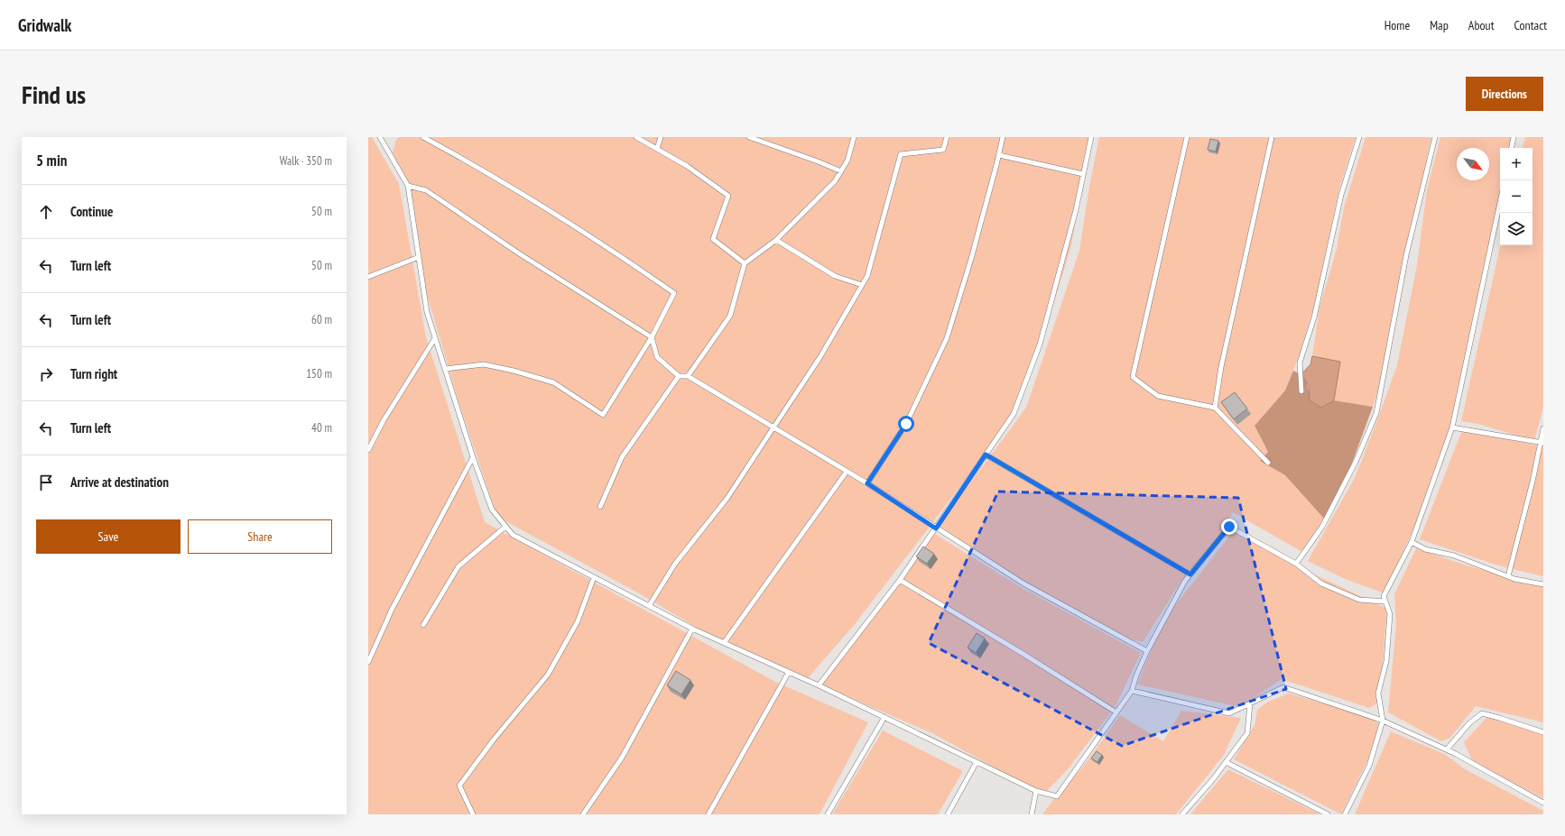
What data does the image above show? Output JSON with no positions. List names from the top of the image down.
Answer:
{
  "north": "bottom right",
  "page": {
    "header": "Gridwalk",
    "nav": [
      "Home",
      "Map",
      "About",
      "Contact"
    ],
    "buttons": [
      "Directions",
      ["Save", "Share"]
    ],
    "title": "Find us",
    "heading": ["5 min", "Walk · 350 m"],
    "map_buttons": ["+", "−"],
    "list": [
      ["Continue", "50 m"],
      ["Turn left", "50 m"],
      ["Turn left", "60 m"],
      ["Turn right", "150 m"],
      ["Turn left", "40 m"],
      "Arrive at destination"
    ]
  }
}
